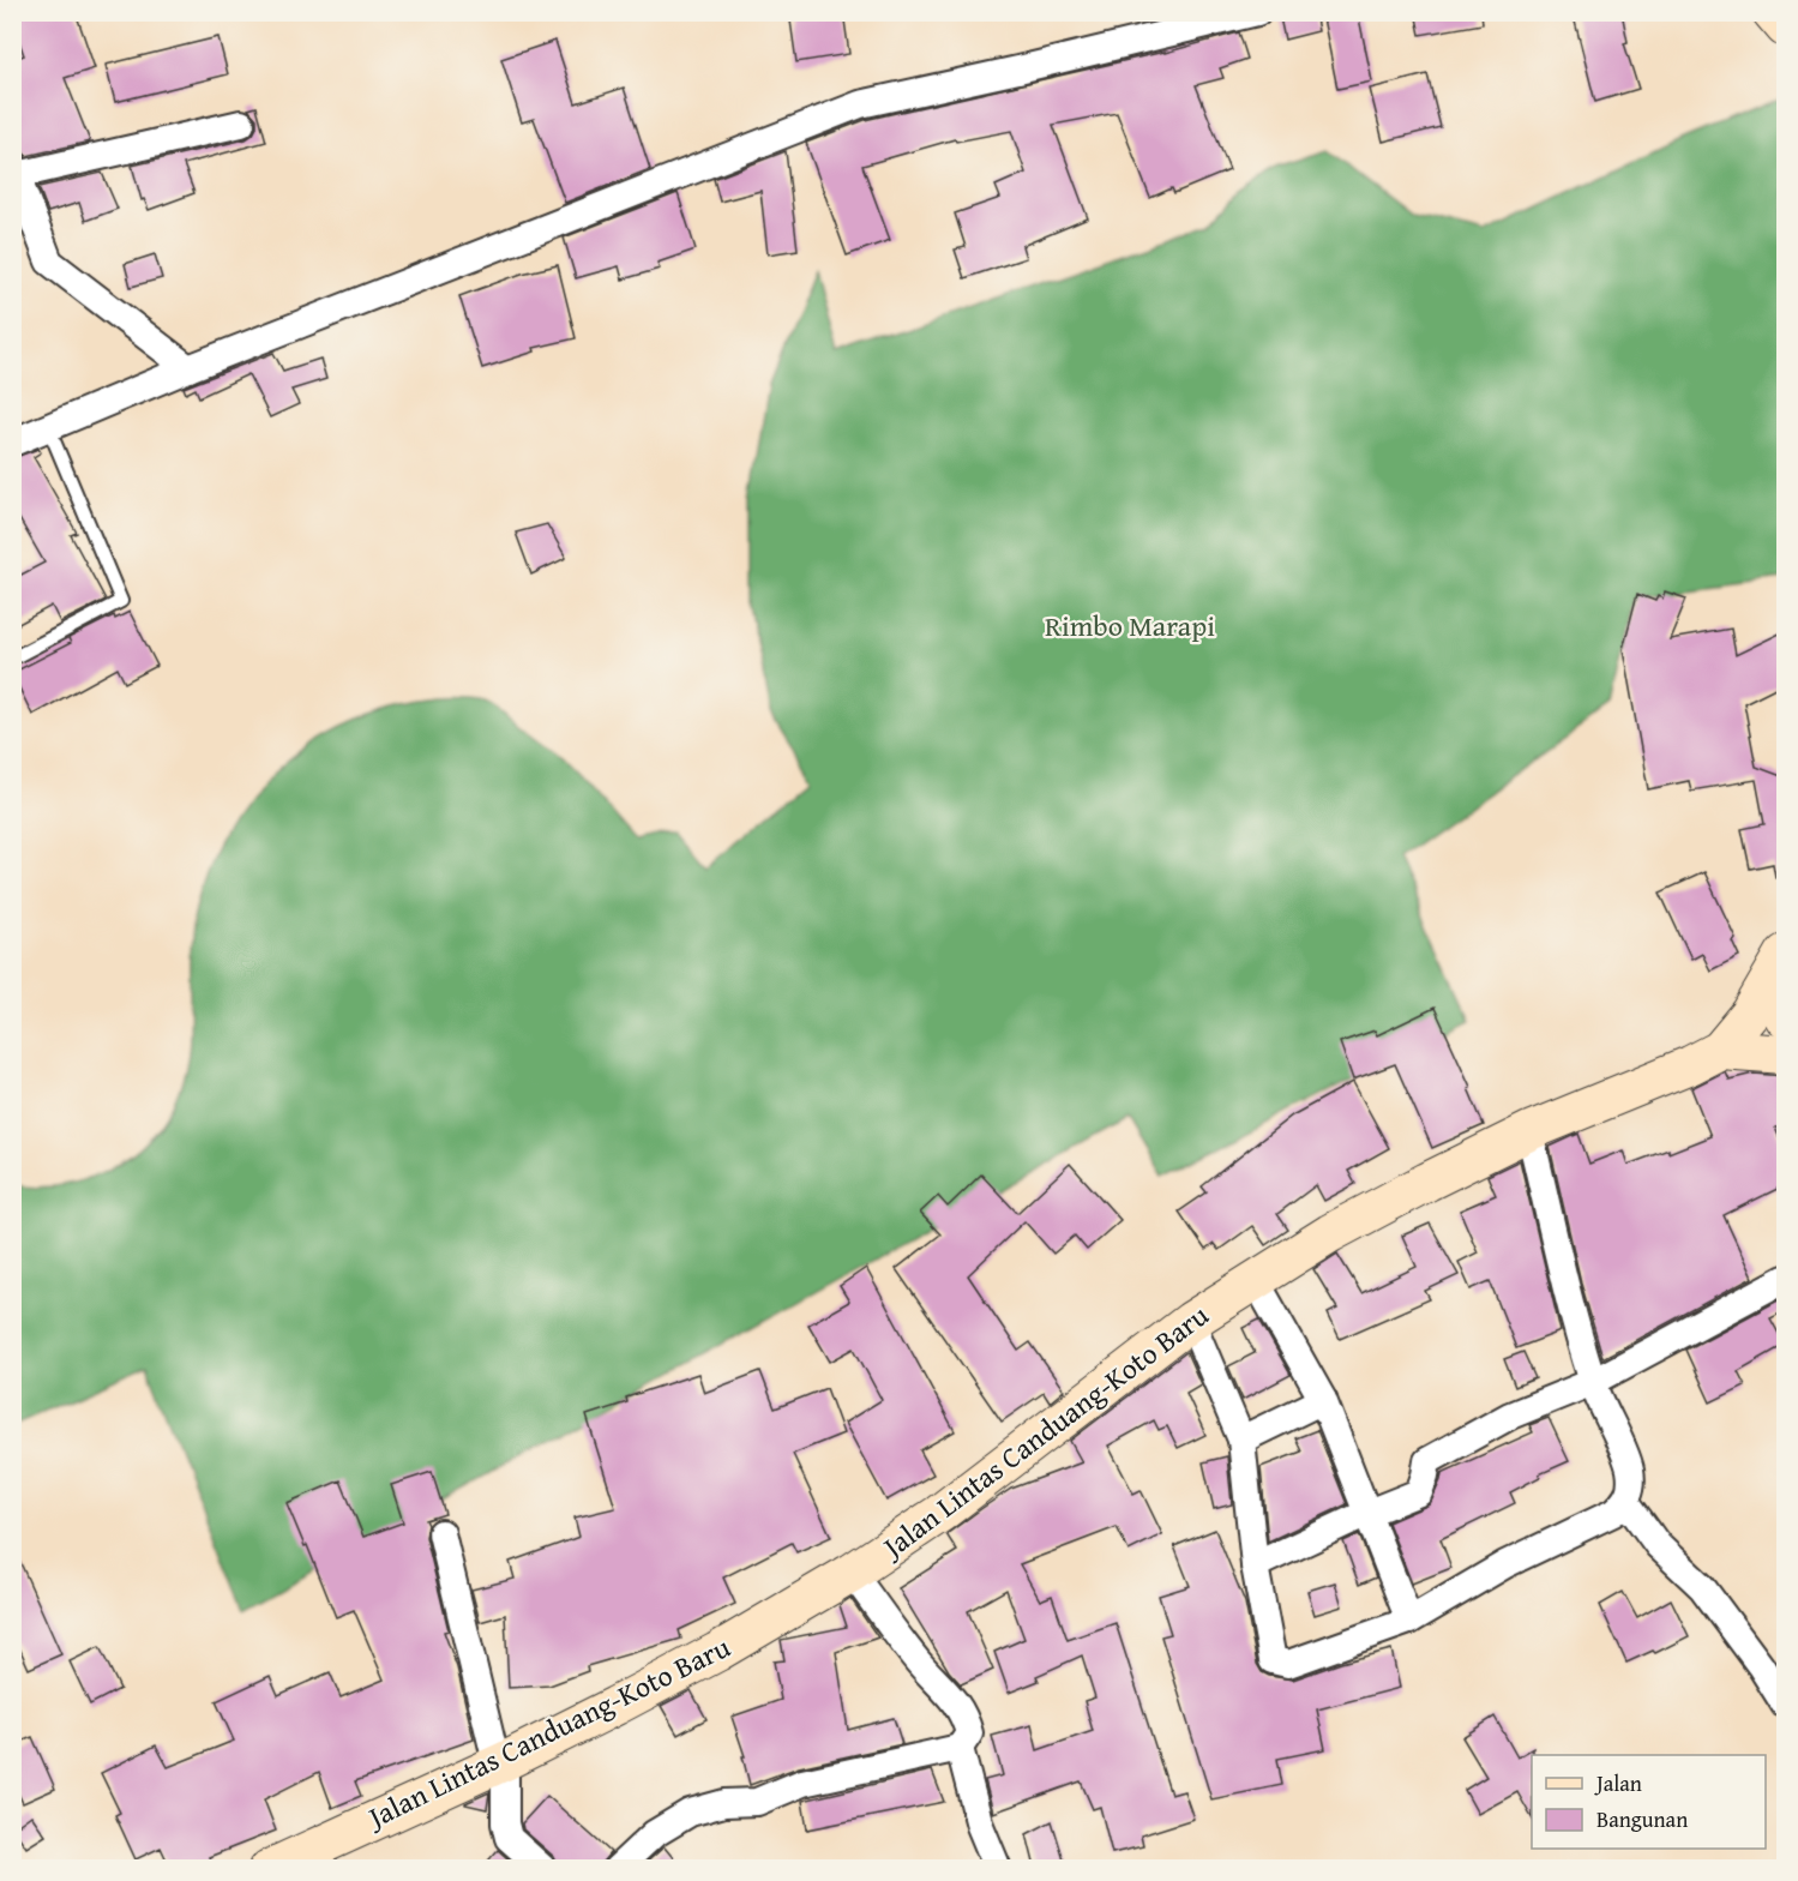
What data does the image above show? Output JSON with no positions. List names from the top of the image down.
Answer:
{
  "streets": {
    "main road": ["Jalan Lintas Canduang-Koto Baru"]
  },
  "parks": ["Rimbo Marapi"],
  "legend": ["Jalan", "Bangunan"]
}
